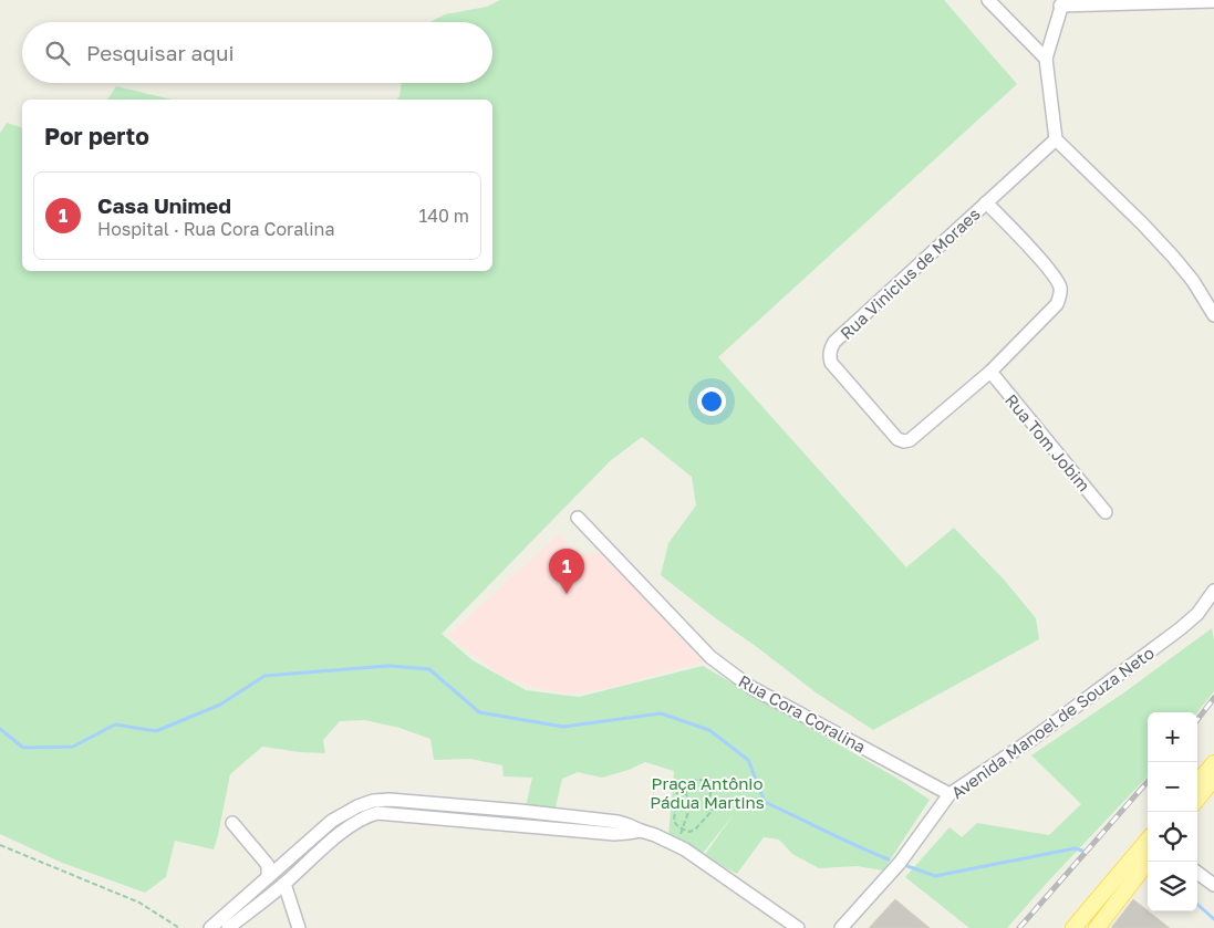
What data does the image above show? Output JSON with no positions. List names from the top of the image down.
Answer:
{
  "streets": {
    "street": [
      "Rua Vinicius de Moraes",
      "Rua Tom Jobim",
      "Rua Cora Coralina",
      "Avenida Manoel de Souza Neto"
    ]
  },
  "crossings": [
    ["Rua Vinicius de Moraes", "Rua Tom Jobim"],
    ["Rua Cora Coralina", "Avenida Manoel de Souza Neto"]
  ],
  "parks": ["Praça Antônio Pádua Martins"],
  "page": {
    "search": "Pesquisar aqui",
    "heading": "Por perto",
    "list": [
      {
        "mark": "1",
        "name": "Casa Unimed",
        "note": "Hospital · Rua Cora Coralina",
        "value": "140 m"
      }
    ],
    "pins": "1",
    "map_buttons": ["+", "−"]
  }
}
